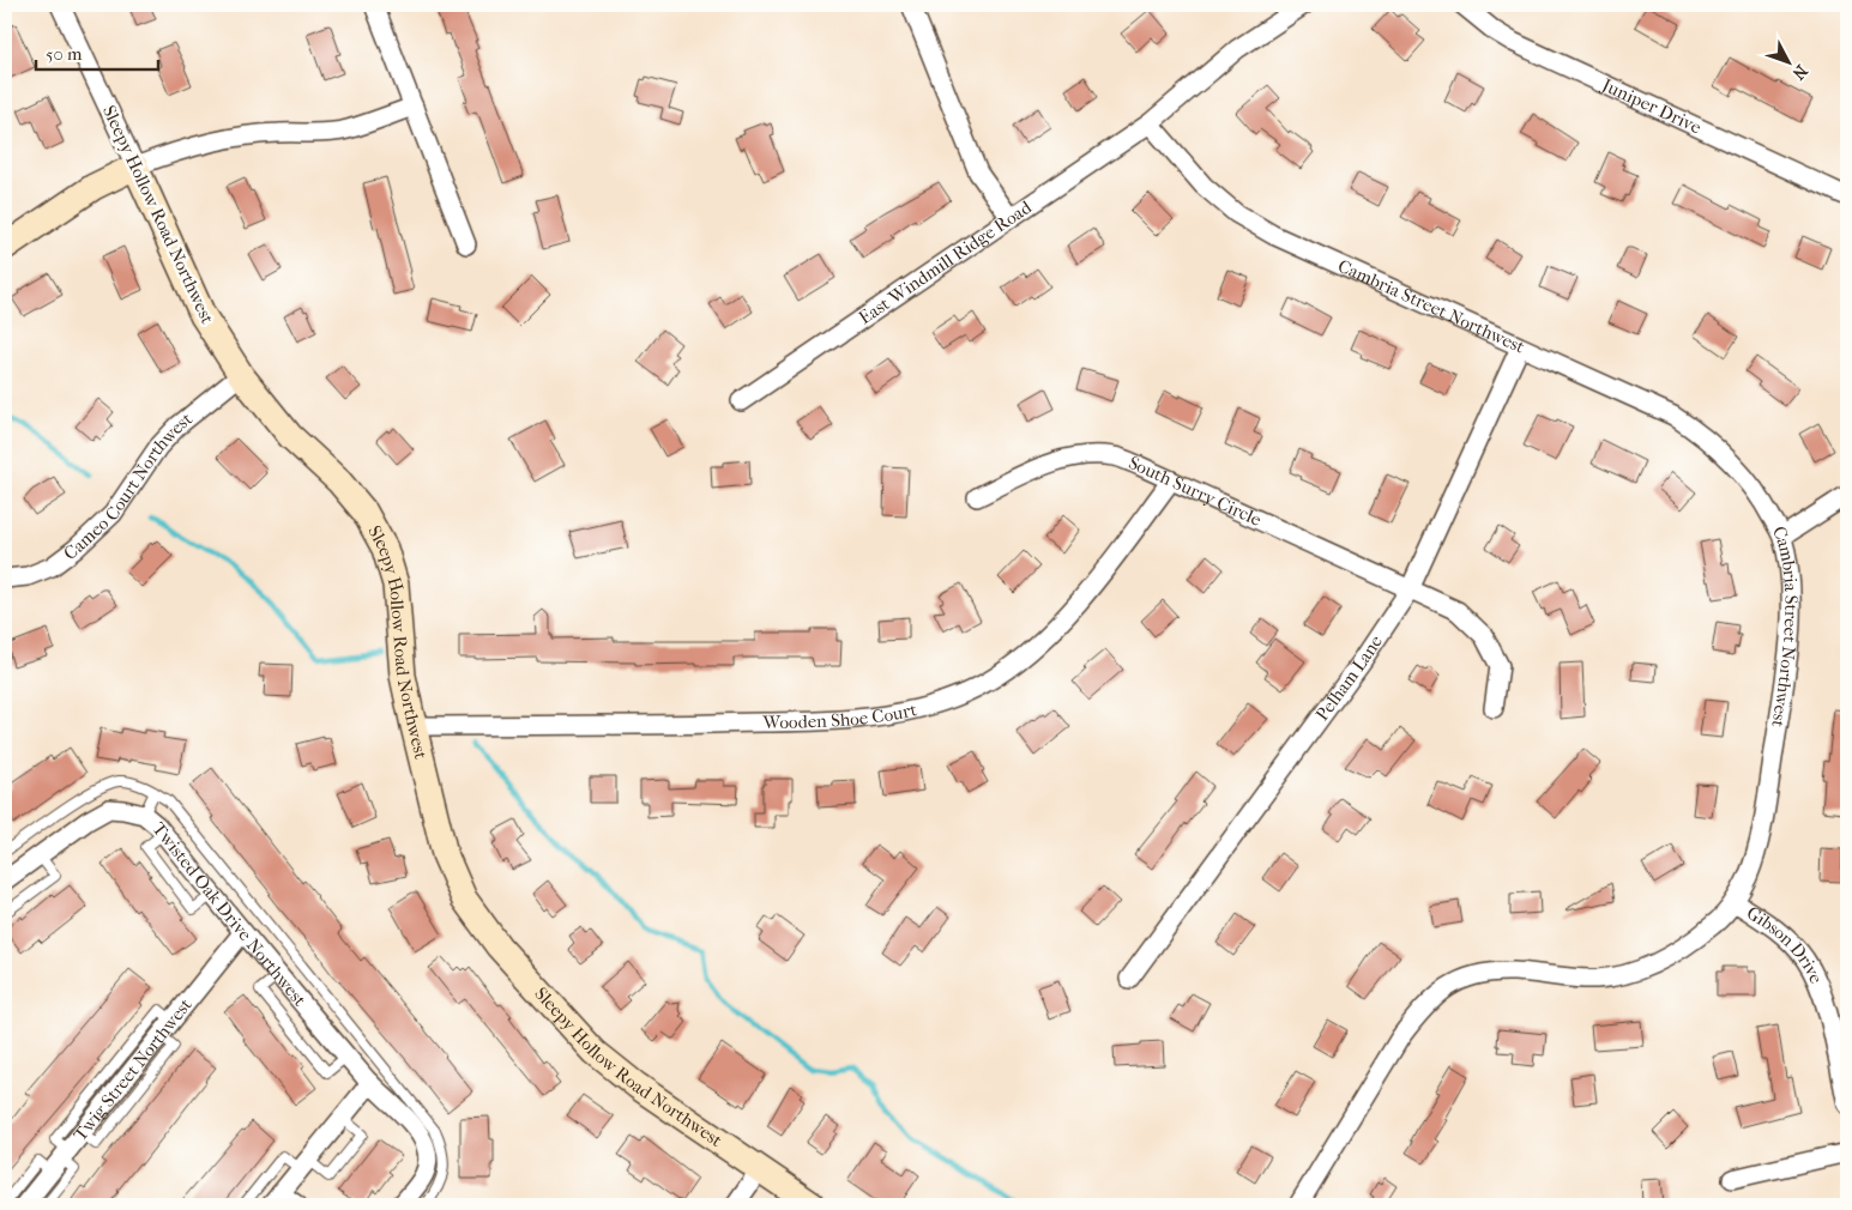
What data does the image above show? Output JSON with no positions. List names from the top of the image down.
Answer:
{
  "streets": {
    "street": [
      "Juniper Drive",
      "Sleepy Hollow Road Northwest",
      "East Windmill Ridge Road",
      "Cambria Street Northwest",
      "Cameo Court Northwest",
      "South Surry Circle",
      "Pelham Lane",
      "Wooden Shoe Court",
      "Twisted Oak Drive Northwest",
      "Gibson Drive",
      "Twig Street Northwest"
    ]
  },
  "crossings": [
    ["Sleepy Hollow Road Northwest", "Cameo Court Northwest"],
    ["Sleepy Hollow Road Northwest", "Wooden Shoe Court"],
    ["East Windmill Ridge Road", "Cambria Street Northwest"],
    ["Cambria Street Northwest", "Pelham Lane"],
    ["Cambria Street Northwest", "Gibson Drive"],
    ["South Surry Circle", "Pelham Lane"],
    ["South Surry Circle", "Wooden Shoe Court"],
    ["Twisted Oak Drive Northwest", "Twig Street Northwest"]
  ],
  "scale_bar": "50 m",
  "north": "bottom right"
}
